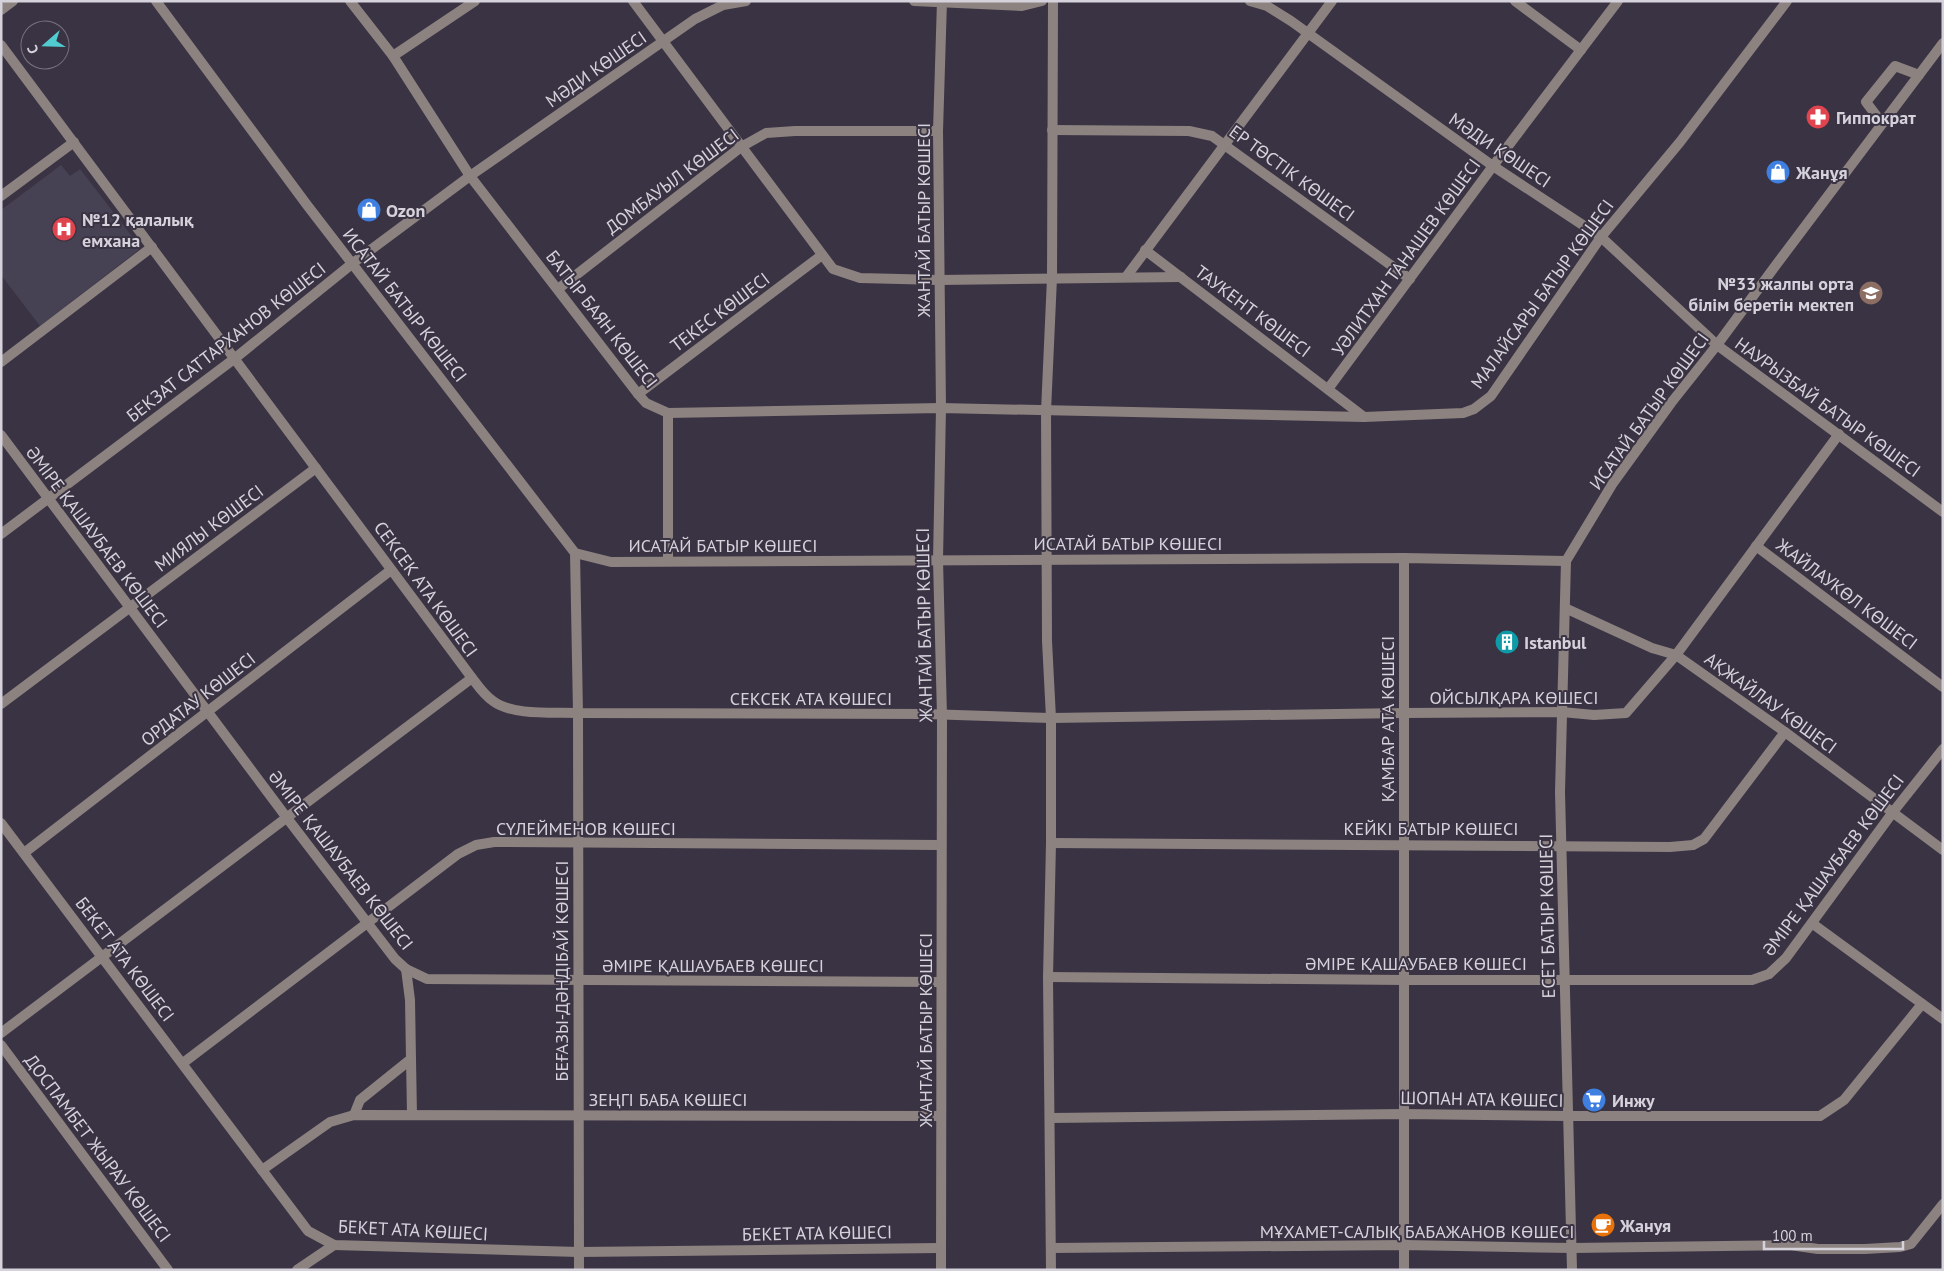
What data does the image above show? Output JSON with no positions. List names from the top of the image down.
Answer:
{
  "streets": {
    "street": [
      "МӘДИ КӨШЕСІ",
      "ЕР ТӨСТІК КӨШЕСІ",
      "ДОМБАУЫЛ КӨШЕСІ",
      "ЖАНТАЙ БАТЫР КӨШЕСІ",
      "УӘЛИТХАН ТАНАШЕВ КӨШЕСІ",
      "МАЛАЙСАРЫ БАТЫР КӨШЕСІ",
      "ИСАТАЙ БАТЫР КӨШЕСІ",
      "ТАУКЕНТ КӨШЕСІ",
      "ТЕКЕС КӨШЕСІ",
      "БАТЫР БАЯН КӨШЕСІ",
      "БЕКЗАТ САТТАРХАНОВ КӨШЕСІ",
      "НАУРЫЗБАЙ БАТЫР КӨШЕСІ",
      "МИЯЛЫ КӨШЕСІ",
      "ӘМІРЕ ҚАШАУБАЕВ КӨШЕСІ",
      "СЕКСЕК АТА КӨШЕСІ",
      "ЖАЙЛАУКӨЛ КӨШЕСІ",
      "ОЙСЫЛҚАРА КӨШЕСІ",
      "ОРДАТАУ КӨШЕСІ",
      "АҚЖАЙЛАУ КӨШЕСІ",
      "ҚАМБАР АТА КӨШЕСІ",
      "СҮЛЕЙМЕНОВ КӨШЕСІ",
      "КЕЙКІ БАТЫР КӨШЕСІ",
      "ЕСЕТ БАТЫР КӨШЕСІ",
      "БЕКЕТ АТА КӨШЕСІ",
      "БЕҒАЗЫ-ДӘНДІБАЙ КӨШЕСІ",
      "ЗЕҢГІ БАБА КӨШЕСІ",
      "ШОПАН АТА КӨШЕСІ",
      "ДОСПАМБЕТ ЖЫРАУ КӨШЕСІ",
      "МҰХАМЕТ-САЛЫҚ БАБАЖАНОВ КӨШЕСІ"
    ]
  },
  "crossings": [
    ["МӘДИ КӨШЕСІ", "УӘЛИТХАН ТАНАШЕВ КӨШЕСІ"],
    ["МӘДИ КӨШЕСІ", "МАЛАЙСАРЫ БАТЫР КӨШЕСІ"],
    ["МӘДИ КӨШЕСІ", "ИСАТАЙ БАТЫР КӨШЕСІ"],
    ["МӘДИ КӨШЕСІ", "БАТЫР БАЯН КӨШЕСІ"],
    ["МӘДИ КӨШЕСІ", "БЕКЗАТ САТТАРХАНОВ КӨШЕСІ"],
    ["МӘДИ КӨШЕСІ", "НАУРЫЗБАЙ БАТЫР КӨШЕСІ"],
    ["ЕР ТӨСТІК КӨШЕСІ", "УӘЛИТХАН ТАНАШЕВ КӨШЕСІ"],
    ["ДОМБАУЫЛ КӨШЕСІ", "ЖАНТАЙ БАТЫР КӨШЕСІ"],
    ["ДОМБАУЫЛ КӨШЕСІ", "БАТЫР БАЯН КӨШЕСІ"],
    ["ЖАНТАЙ БАТЫР КӨШЕСІ", "ИСАТАЙ БАТЫР КӨШЕСІ"],
    ["ЖАНТАЙ БАТЫР КӨШЕСІ", "БАТЫР БАЯН КӨШЕСІ"],
    ["ЖАНТАЙ БАТЫР КӨШЕСІ", "ӘМІРЕ ҚАШАУБАЕВ КӨШЕСІ"],
    ["ЖАНТАЙ БАТЫР КӨШЕСІ", "СЕКСЕК АТА КӨШЕСІ"],
    ["ЖАНТАЙ БАТЫР КӨШЕСІ", "СҮЛЕЙМЕНОВ КӨШЕСІ"],
    ["ЖАНТАЙ БАТЫР КӨШЕСІ", "БЕКЕТ АТА КӨШЕСІ"],
    ["ЖАНТАЙ БАТЫР КӨШЕСІ", "ЗЕҢГІ БАБА КӨШЕСІ"],
    ["УӘЛИТХАН ТАНАШЕВ КӨШЕСІ", "ТАУКЕНТ КӨШЕСІ"],
    ["МАЛАЙСАРЫ БАТЫР КӨШЕСІ", "ТАУКЕНТ КӨШЕСІ"],
    ["МАЛАЙСАРЫ БАТЫР КӨШЕСІ", "БАТЫР БАЯН КӨШЕСІ"],
    ["ИСАТАЙ БАТЫР КӨШЕСІ", "БЕКЗАТ САТТАРХАНОВ КӨШЕСІ"],
    ["ИСАТАЙ БАТЫР КӨШЕСІ", "НАУРЫЗБАЙ БАТЫР КӨШЕСІ"],
    ["ИСАТАЙ БАТЫР КӨШЕСІ", "ҚАМБАР АТА КӨШЕСІ"],
    ["ИСАТАЙ БАТЫР КӨШЕСІ", "ЕСЕТ БАТЫР КӨШЕСІ"],
    ["ИСАТАЙ БАТЫР КӨШЕСІ", "БЕҒАЗЫ-ДӘНДІБАЙ КӨШЕСІ"],
    ["ТЕКЕС КӨШЕСІ", "БАТЫР БАЯН КӨШЕСІ"],
    ["БАТЫР БАЯН КӨШЕСІ", "БЕКЗАТ САТТАРХАНОВ КӨШЕСІ"],
    ["БЕКЗАТ САТТАРХАНОВ КӨШЕСІ", "ӘМІРЕ ҚАШАУБАЕВ КӨШЕСІ"],
    ["БЕКЗАТ САТТАРХАНОВ КӨШЕСІ", "СЕКСЕК АТА КӨШЕСІ"],
    ["НАУРЫЗБАЙ БАТЫР КӨШЕСІ", "ОЙСЫЛҚАРА КӨШЕСІ"],
    ["МИЯЛЫ КӨШЕСІ", "ӘМІРЕ ҚАШАУБАЕВ КӨШЕСІ"],
    ["МИЯЛЫ КӨШЕСІ", "СЕКСЕК АТА КӨШЕСІ"],
    ["ӘМІРЕ ҚАШАУБАЕВ КӨШЕСІ", "ОРДАТАУ КӨШЕСІ"],
    ["ӘМІРЕ ҚАШАУБАЕВ КӨШЕСІ", "АҚЖАЙЛАУ КӨШЕСІ"],
    ["ӘМІРЕ ҚАШАУБАЕВ КӨШЕСІ", "ҚАМБАР АТА КӨШЕСІ"],
    ["ӘМІРЕ ҚАШАУБАЕВ КӨШЕСІ", "СҮЛЕЙМЕНОВ КӨШЕСІ"],
    ["ӘМІРЕ ҚАШАУБАЕВ КӨШЕСІ", "ЕСЕТ БАТЫР КӨШЕСІ"],
    ["ӘМІРЕ ҚАШАУБАЕВ КӨШЕСІ", "БЕҒАЗЫ-ДӘНДІБАЙ КӨШЕСІ"],
    ["СЕКСЕК АТА КӨШЕСІ", "ОЙСЫЛҚАРА КӨШЕСІ"],
    ["СЕКСЕК АТА КӨШЕСІ", "ОРДАТАУ КӨШЕСІ"],
    ["СЕКСЕК АТА КӨШЕСІ", "БЕҒАЗЫ-ДӘНДІБАЙ КӨШЕСІ"],
    ["ЖАЙЛАУКӨЛ КӨШЕСІ", "ОЙСЫЛҚАРА КӨШЕСІ"],
    ["ОЙСЫЛҚАРА КӨШЕСІ", "АҚЖАЙЛАУ КӨШЕСІ"],
    ["ОЙСЫЛҚАРА КӨШЕСІ", "ҚАМБАР АТА КӨШЕСІ"],
    ["ОЙСЫЛҚАРА КӨШЕСІ", "ЕСЕТ БАТЫР КӨШЕСІ"],
    ["ОРДАТАУ КӨШЕСІ", "БЕКЕТ АТА КӨШЕСІ"],
    ["АҚЖАЙЛАУ КӨШЕСІ", "КЕЙКІ БАТЫР КӨШЕСІ"],
    ["АҚЖАЙЛАУ КӨШЕСІ", "ЕСЕТ БАТЫР КӨШЕСІ"],
    ["ҚАМБАР АТА КӨШЕСІ", "КЕЙКІ БАТЫР КӨШЕСІ"],
    ["ҚАМБАР АТА КӨШЕСІ", "ШОПАН АТА КӨШЕСІ"],
    ["ҚАМБАР АТА КӨШЕСІ", "МҰХАМЕТ-САЛЫҚ БАБАЖАНОВ КӨШЕСІ"],
    ["СҮЛЕЙМЕНОВ КӨШЕСІ", "БЕКЕТ АТА КӨШЕСІ"],
    ["СҮЛЕЙМЕНОВ КӨШЕСІ", "БЕҒАЗЫ-ДӘНДІБАЙ КӨШЕСІ"],
    ["КЕЙКІ БАТЫР КӨШЕСІ", "ЕСЕТ БАТЫР КӨШЕСІ"],
    ["ЕСЕТ БАТЫР КӨШЕСІ", "ШОПАН АТА КӨШЕСІ"],
    ["ЕСЕТ БАТЫР КӨШЕСІ", "МҰХАМЕТ-САЛЫҚ БАБАЖАНОВ КӨШЕСІ"],
    ["БЕКЕТ АТА КӨШЕСІ", "БЕҒАЗЫ-ДӘНДІБАЙ КӨШЕСІ"],
    ["БЕКЕТ АТА КӨШЕСІ", "ЗЕҢГІ БАБА КӨШЕСІ"],
    ["БЕҒАЗЫ-ДӘНДІБАЙ КӨШЕСІ", "ЗЕҢГІ БАБА КӨШЕСІ"]
  ],
  "places": {
    "pharmacy": ["Гиппократ"],
    "shop": ["Жанұя", "Ozon"],
    "hospital": ["№12 қалалық емхана"],
    "school or university": ["№33 жалпы орта білім беретін мектеп"],
    "building": ["Istanbul"],
    "supermarket": ["Инжу"],
    "cafe": ["Жануя"]
  },
  "scale_bar": "100 m",
  "north": "left"
}
